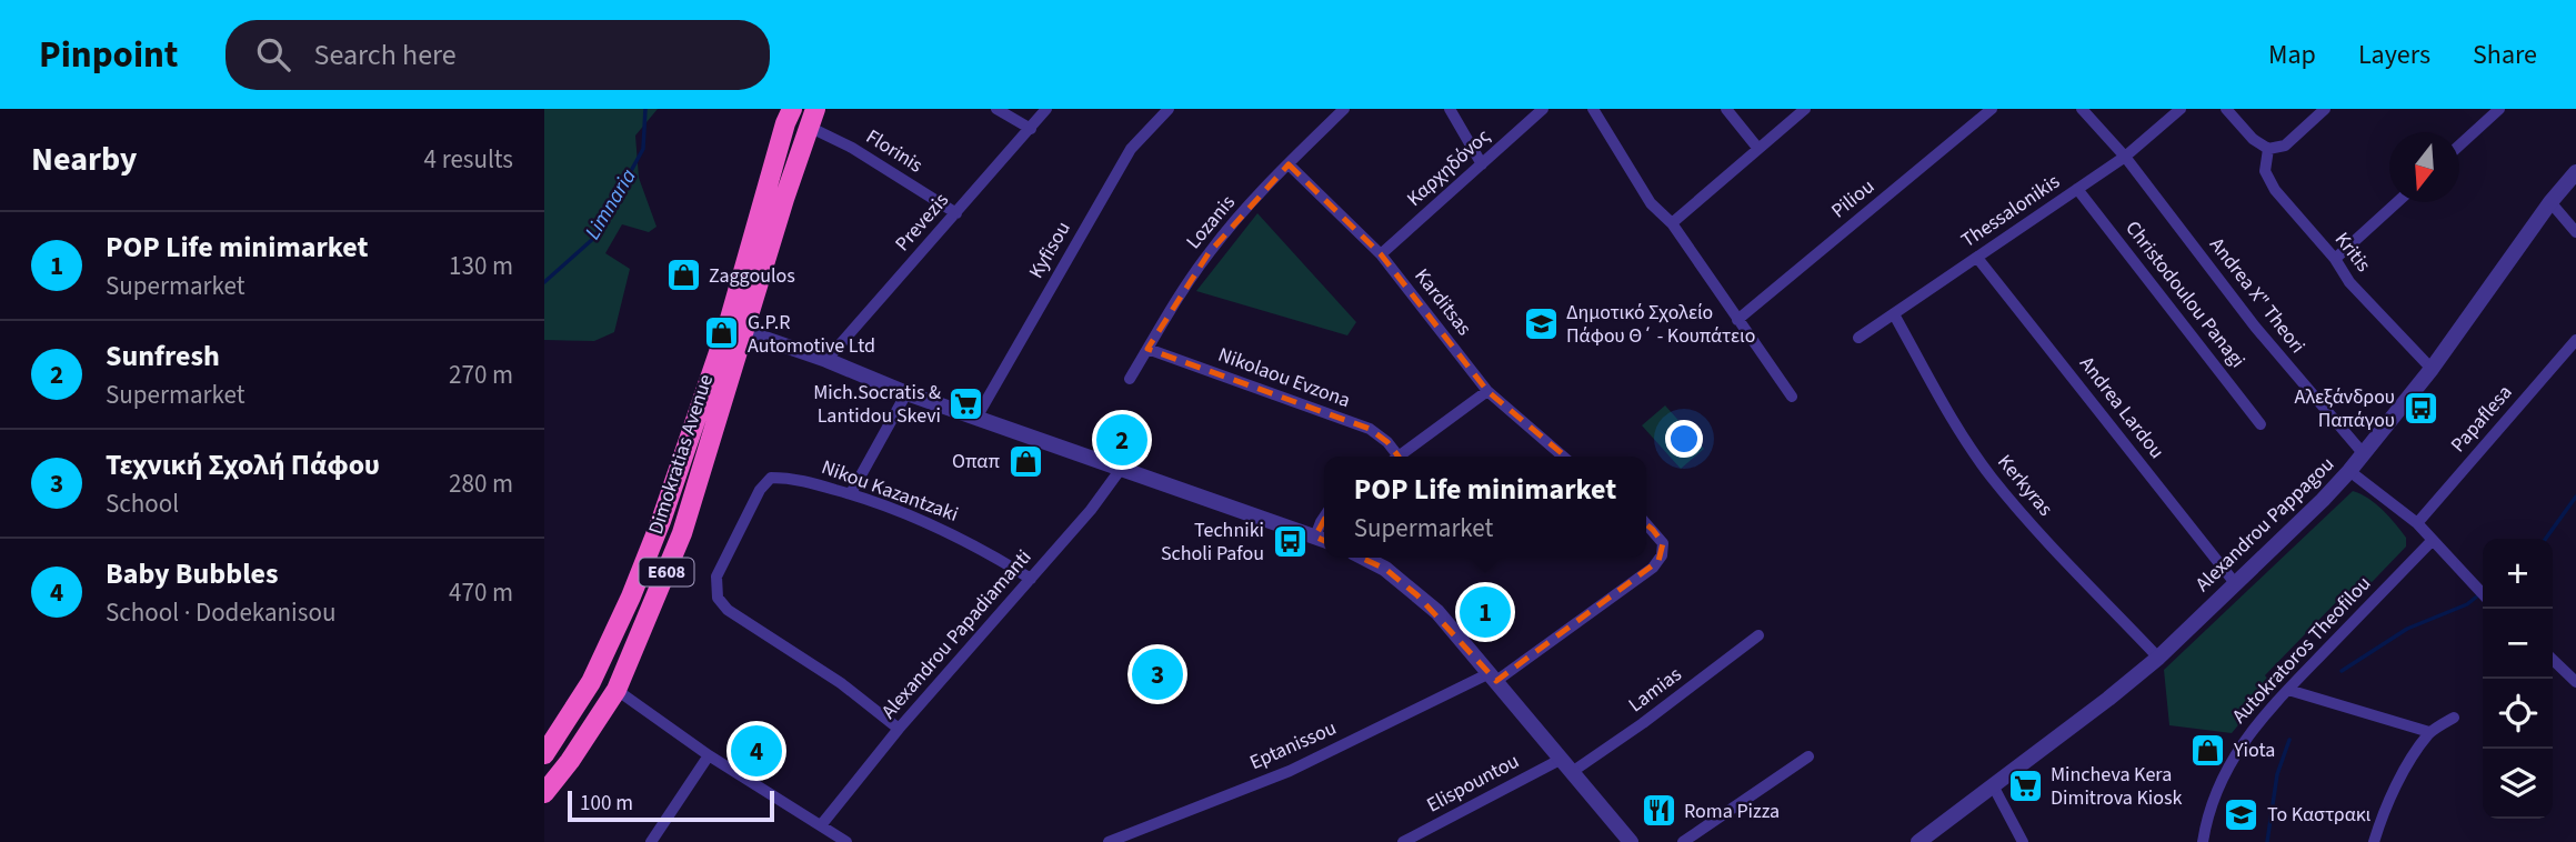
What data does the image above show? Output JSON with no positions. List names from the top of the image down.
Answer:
{
  "streets": {
    "highway": ["Dimokratias Avenue", "E608"],
    "street": [
      "Florinis",
      "Καρχηδόνος",
      "Piliou",
      "Thessalonikis",
      "Prevezis",
      "Lozanis",
      "Kyfisou",
      "Kritis",
      "Christodoulou Panagi",
      "Andrea X\" Theori",
      "Karditsas",
      "Nikolaou Evzona",
      "Andrea Lardou",
      "Papaflesa",
      "Kerkyras",
      "Nikou Kazantzaki",
      "Alexandrou Pappagou",
      "Alexandrou Papadiamanti",
      "Autokratoros Theofilou",
      "Lamias",
      "Eptanissou",
      "Elispountou"
    ]
  },
  "crossings": [
    ["Florinis", "Prevezis"],
    ["Florinis", "Dimokratias Avenue"],
    ["Καρχηδόνος", "Karditsas"],
    ["Thessalonikis", "Christodoulou Panagi"],
    ["Thessalonikis", "Andrea X\" Theori"],
    ["Thessalonikis", "Andrea Lardou"],
    ["Thessalonikis", "Kerkyras"],
    ["Lozanis", "Karditsas"],
    ["Lozanis", "Nikolaou Evzona"],
    ["Kritis", "Alexandrou Pappagou"],
    ["Andrea X\" Theori", "Alexandrou Pappagou"],
    ["Andrea Lardou", "Alexandrou Pappagou"],
    ["Kerkyras", "Alexandrou Pappagou"],
    ["Nikou Kazantzaki", "Alexandrou Papadiamanti"],
    ["Lamias", "Elispountou"]
  ],
  "water": ["Limnaria"],
  "places": {
    "shop": [
      "Zaggoulos",
      "G.P.R Automotive Ltd",
      "Οπαπ",
      "Yiota"
    ],
    "school or university": ["Δημοτικό Σχολείο Πάφου Θ΄ - Κουπάτειο", "Το Καστρακι"],
    "supermarket": ["Mich.Socratis & Lantidou Skevi", "Mincheva Kera Dimitrova Kiosk"],
    "bus stop": ["Αλεξάνδρου Παπάγου", "Techniki Scholi Pafou"],
    "restaurant": ["Roma Pizza"]
  },
  "scale_bar": "100 m",
  "north": "bottom",
  "page": {
    "header": "Pinpoint",
    "search": "Search here",
    "nav": ["Map", "Layers", "Share"],
    "heading": ["Nearby", "4 results"],
    "list": [
      {
        "mark": "1",
        "name": "POP Life minimarket",
        "note": "Supermarket",
        "value": "130 m"
      },
      {
        "mark": "2",
        "name": "Sunfresh",
        "note": "Supermarket",
        "value": "270 m"
      },
      {
        "mark": "3",
        "name": "Τεχνική Σχολή Πάφου",
        "note": "School",
        "value": "280 m"
      },
      {
        "mark": "4",
        "name": "Baby Bubbles",
        "note": "School · Dodekanisou",
        "value": "470 m"
      }
    ],
    "pins": [
      "2",
      "1",
      "3",
      "4"
    ],
    "popup": ["POP Life minimarket", "Supermarket"],
    "map_buttons": ["+", "−"],
    "scale": "100 m"
  }
}
